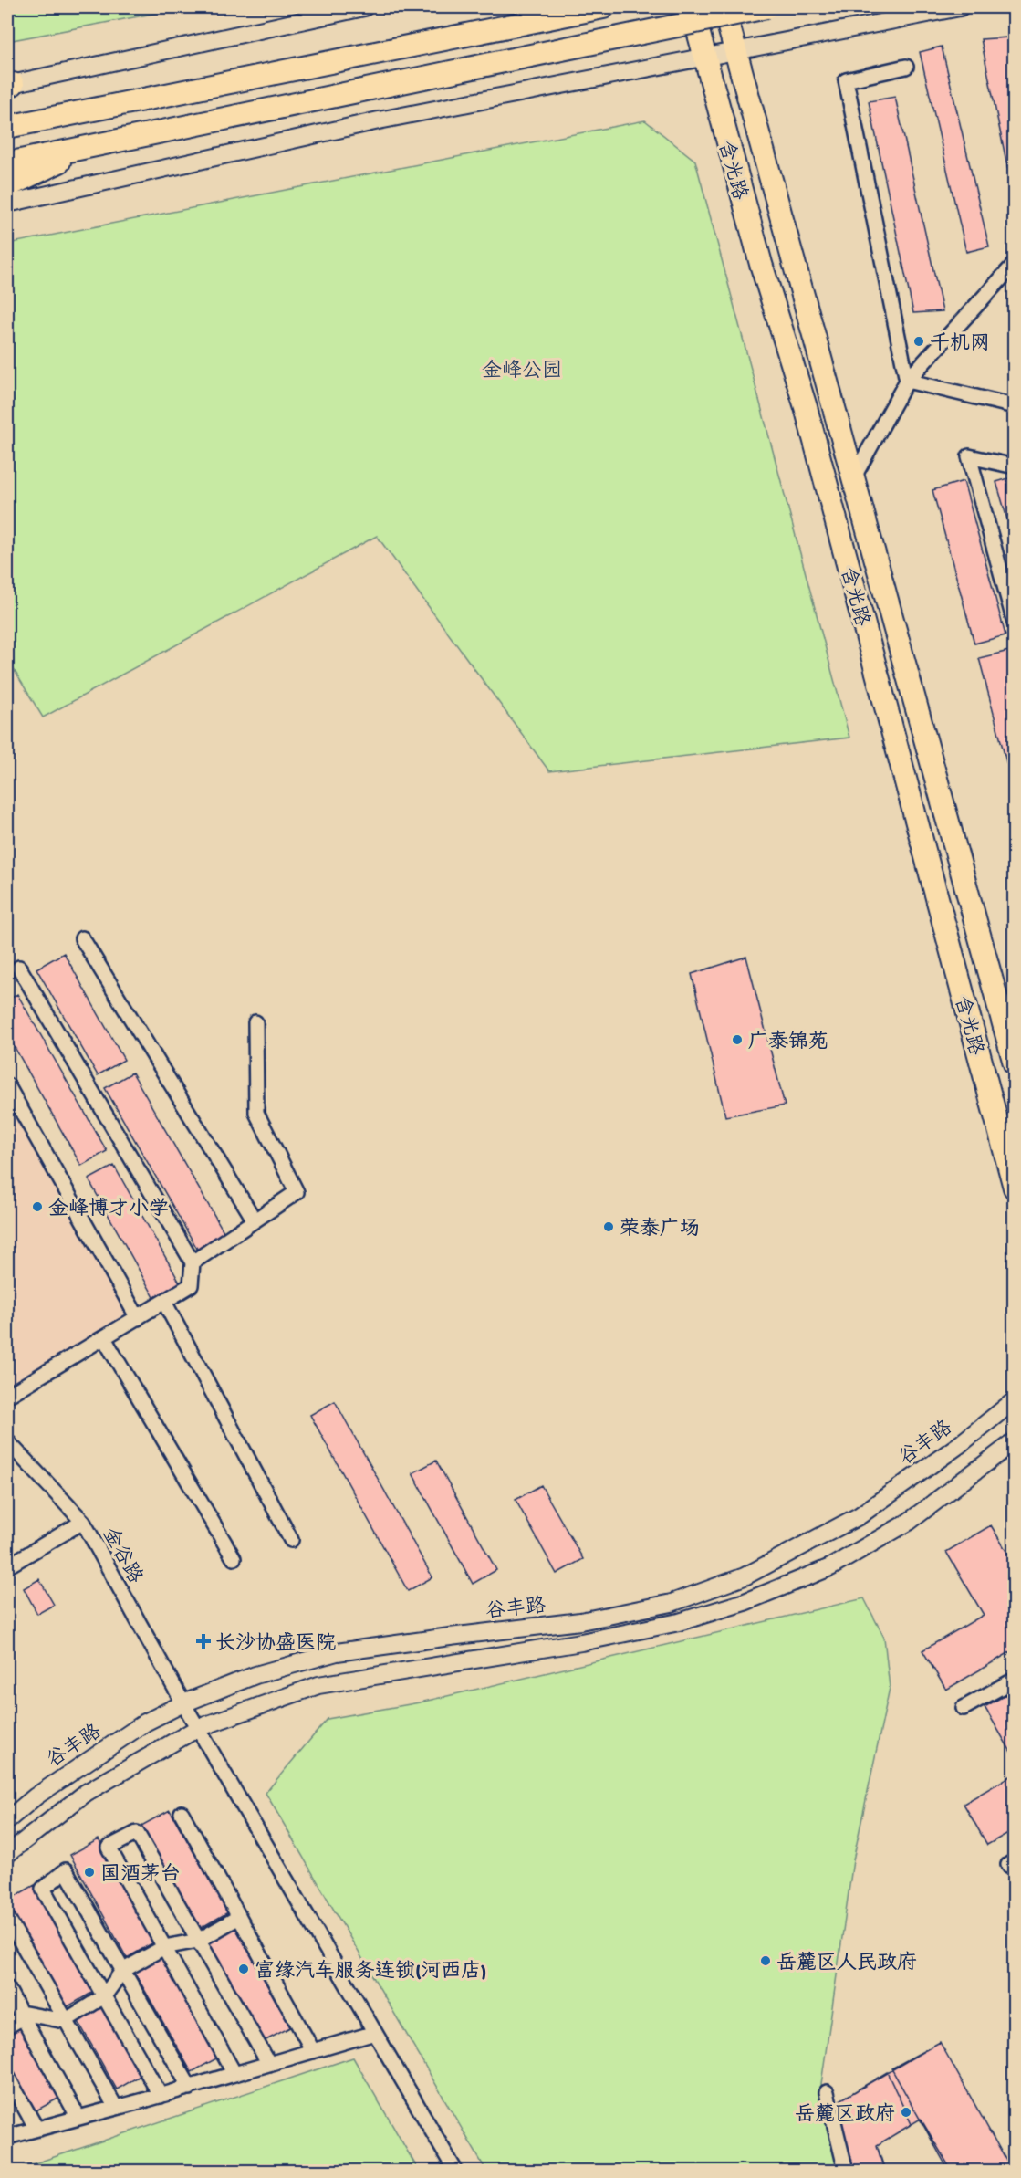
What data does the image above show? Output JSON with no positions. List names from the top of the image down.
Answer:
{
  "streets": {
    "main road": ["含光路"],
    "street": ["谷丰路", "金谷路"]
  },
  "crossings": [
    ["谷丰路", "金谷路"]
  ],
  "parks": ["金峰公园"],
  "places": {
    "other": [
      "千机网",
      "广泰锦苑",
      "金峰博才小学",
      "荣泰广场",
      "国酒茅台",
      "岳麓区人民政府",
      "富缘汽车服务连锁(河西店)",
      "岳麓区政府"
    ],
    "health": ["长沙协盛医院"]
  }
}
